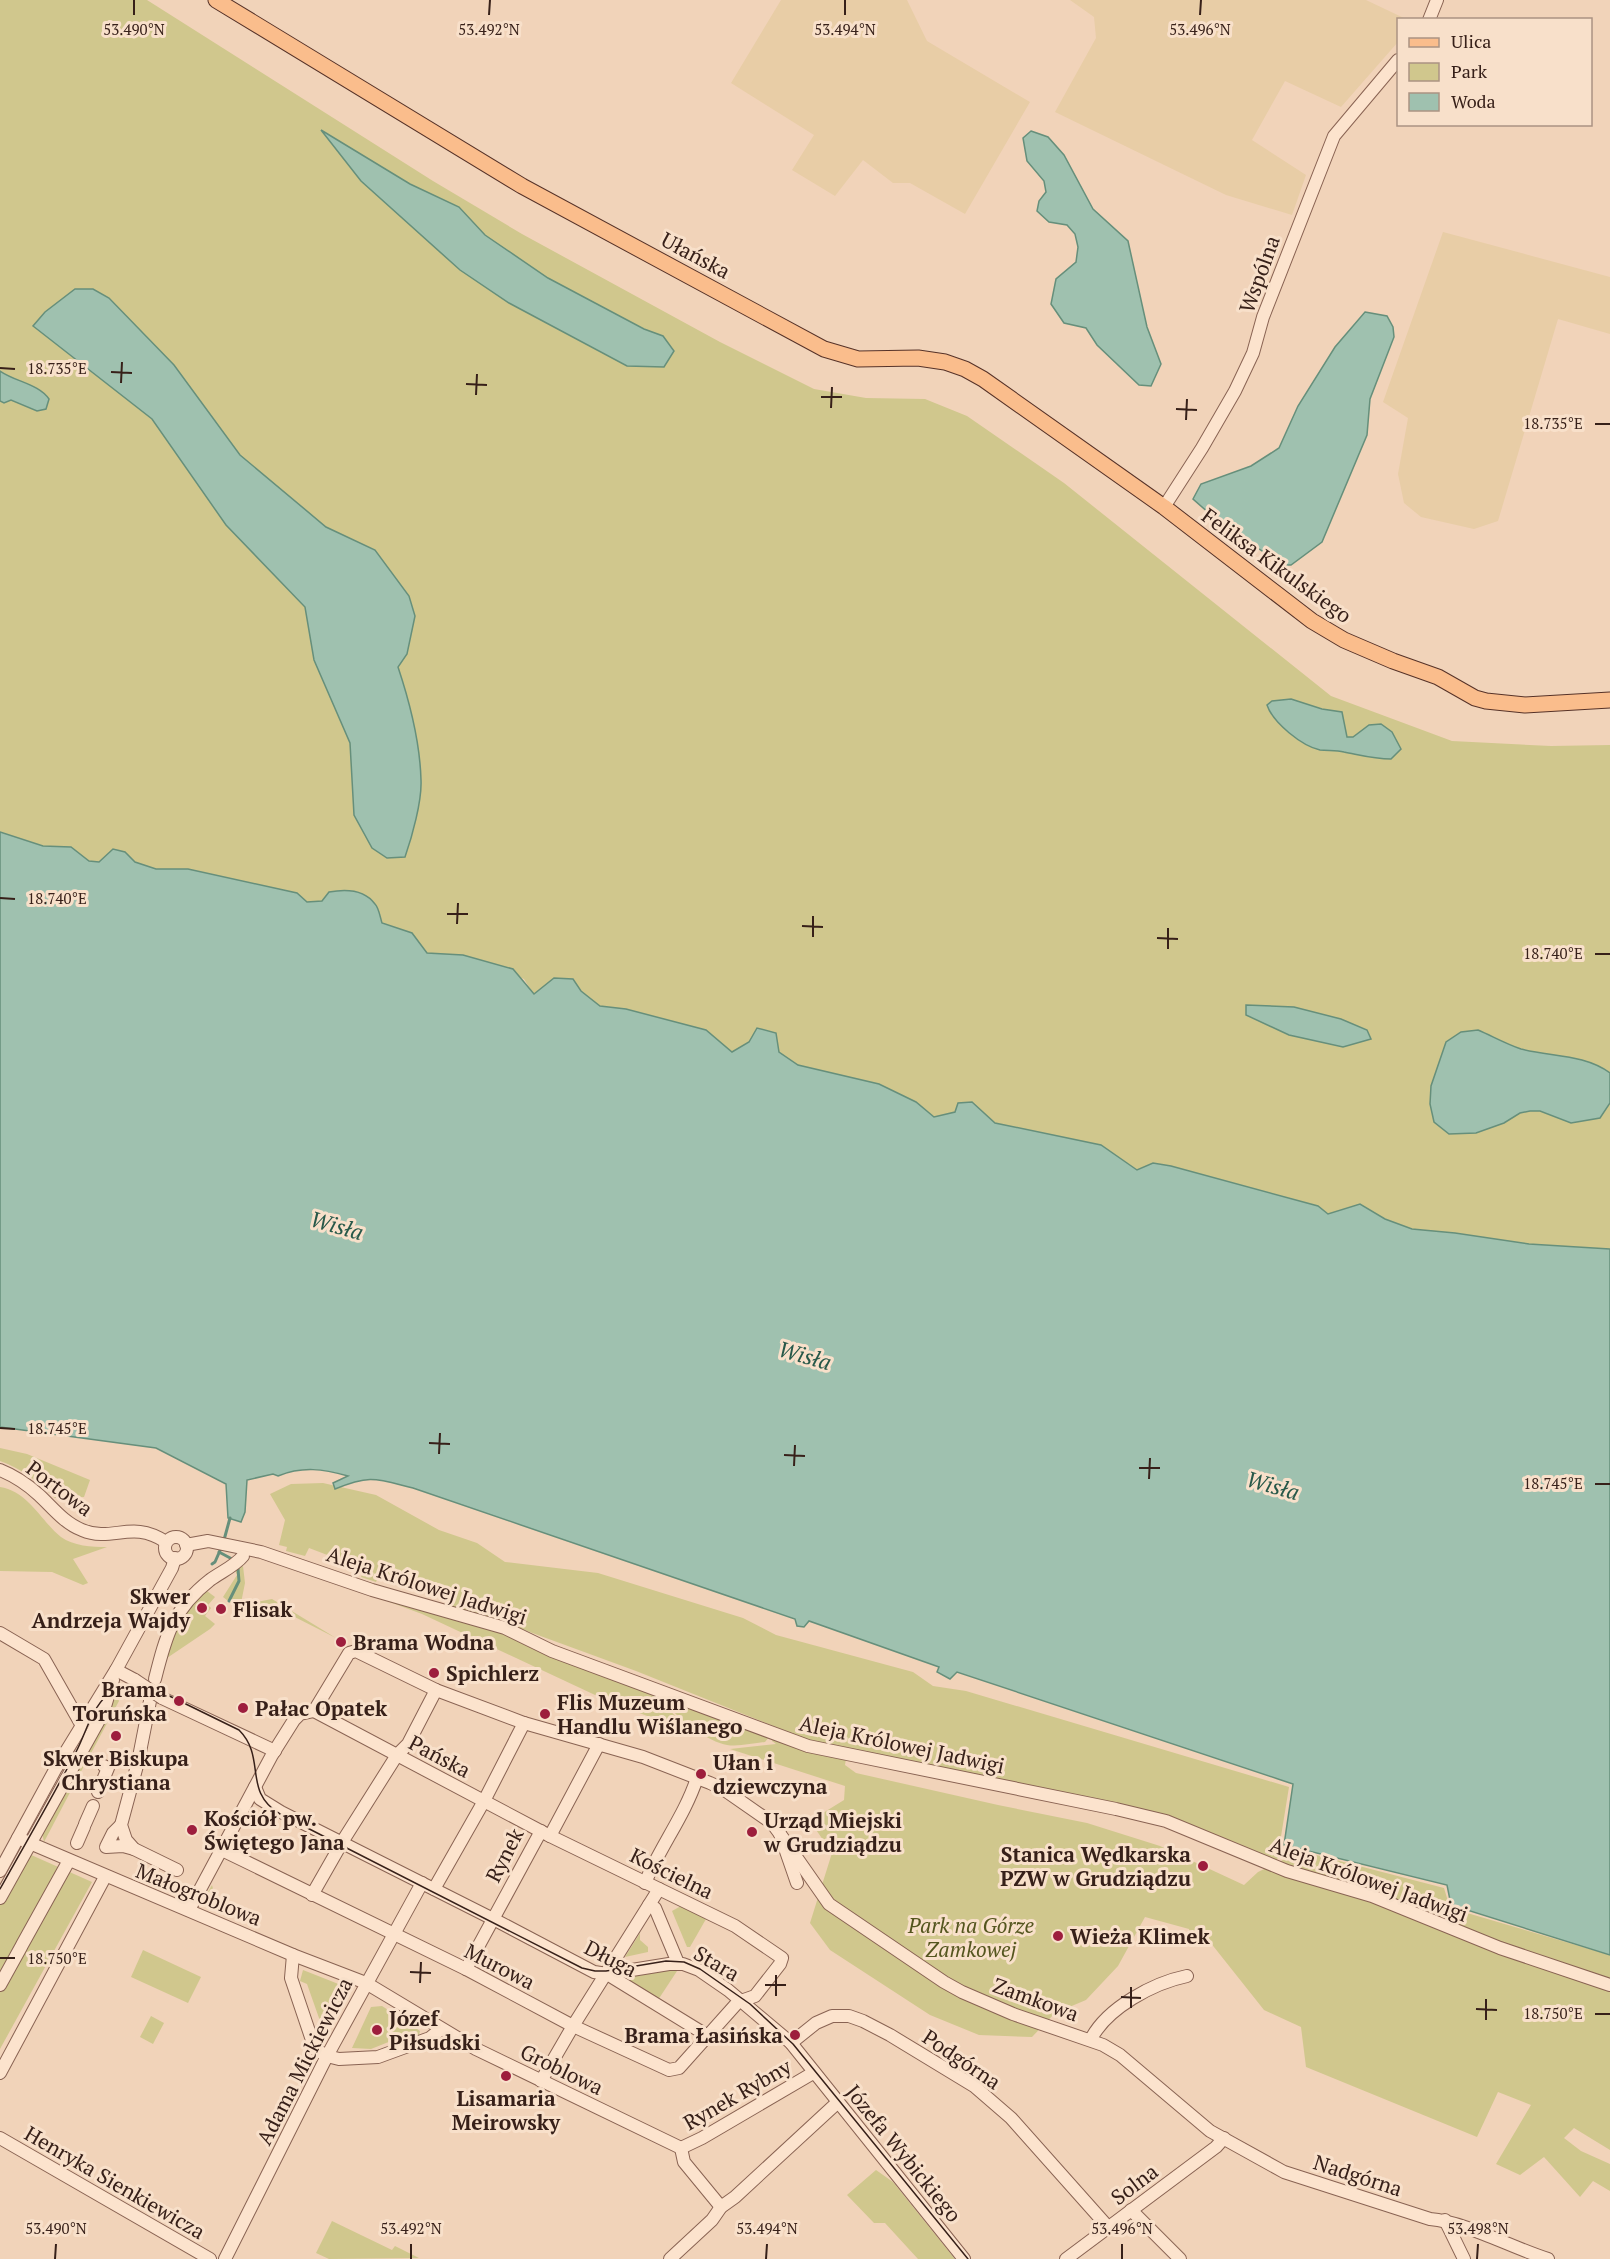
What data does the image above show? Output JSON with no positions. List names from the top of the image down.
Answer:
{
  "streets": {
    "main road": ["Ułańska", "Feliksa Kikulskiego"],
    "street": [
      "Wspólna",
      "Portowa",
      "Aleja Królowej Jadwigi",
      "Pańska",
      "Rynek",
      "Kościelna",
      "Małogroblowa",
      "Długa",
      "Stara",
      "Murowa",
      "Zamkowa",
      "Podgórna",
      "Adama Mickiewicza",
      "Groblowa",
      "Rynek Rybny",
      "Józefa Wybickiego",
      "Nadgórna",
      "Henryka Sienkiewicza",
      "Solna"
    ]
  },
  "crossings": [
    ["Ułańska", "Wspólna"],
    ["Ułańska", "Feliksa Kikulskiego"],
    ["Wspólna", "Feliksa Kikulskiego"],
    ["Portowa", "Aleja Królowej Jadwigi"],
    ["Pańska", "Rynek"],
    ["Pańska", "Zamkowa"],
    ["Rynek", "Kościelna"],
    ["Rynek", "Długa"],
    ["Rynek", "Murowa"],
    ["Rynek", "Adama Mickiewicza"],
    ["Kościelna", "Murowa"],
    ["Małogroblowa", "Adama Mickiewicza"],
    ["Małogroblowa", "Groblowa"],
    ["Długa", "Stara"],
    ["Długa", "Murowa"],
    ["Stara", "Murowa"],
    ["Stara", "Podgórna"],
    ["Stara", "Rynek Rybny"],
    ["Stara", "Józefa Wybickiego"],
    ["Murowa", "Adama Mickiewicza"],
    ["Zamkowa", "Nadgórna"],
    ["Zamkowa", "Solna"],
    ["Podgórna", "Solna"],
    ["Adama Mickiewicza", "Groblowa"],
    ["Groblowa", "Rynek Rybny"],
    ["Rynek Rybny", "Józefa Wybickiego"],
    ["Nadgórna", "Solna"]
  ],
  "water": ["Wisła"],
  "parks": ["Park na Górze Zamkowej"],
  "places": [
    "Skwer Andrzeja Wajdy",
    "Flisak",
    "Brama Wodna",
    "Spichlerz",
    "Brama Toruńska",
    "Pałac Opatek",
    "Flis Muzeum Handlu Wiślanego",
    "Skwer Biskupa Chrystiana",
    "Ułan i dziewczyna",
    "Kościół pw. Świętego Jana",
    "Urząd Miejski w Grudziądzu",
    "Stanica Wędkarska PZW w Grudziądzu",
    "Wieża Klimek",
    "Józef Piłsudski",
    "Brama Łasińska",
    "Lisamaria Meirowsky"
  ],
  "legend": ["Ulica", "Park", "Woda"],
  "coordinates": [
    "53.490°N",
    "53.492°N",
    "53.494°N",
    "53.496°N",
    "18.735°E",
    "18.740°E",
    "18.745°E",
    "18.750°E",
    "53.498°N"
  ]
}
